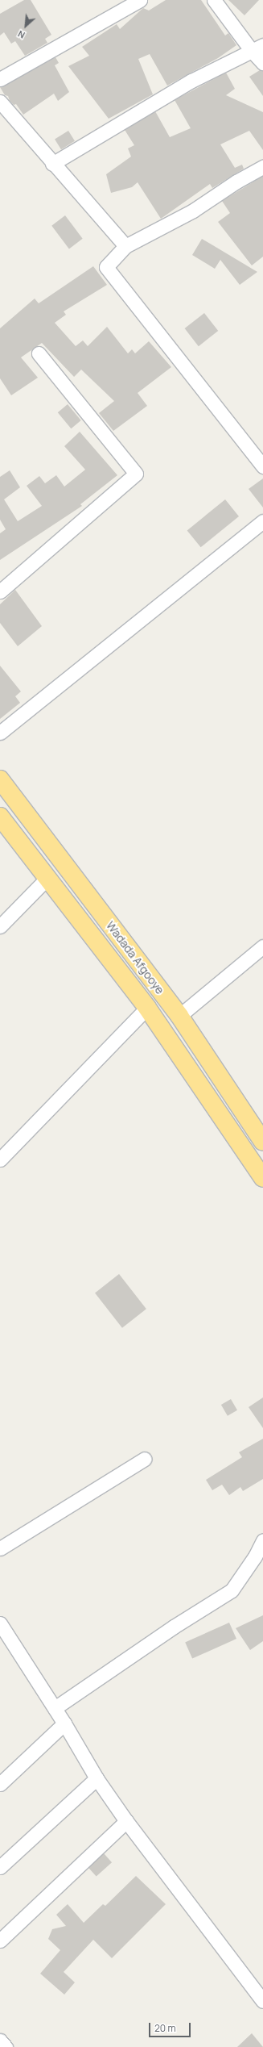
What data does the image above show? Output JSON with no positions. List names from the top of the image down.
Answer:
{
  "streets": {
    "highway": ["Wadada Afgooye"]
  },
  "scale_bar": "20 m",
  "north": "bottom left"
}
